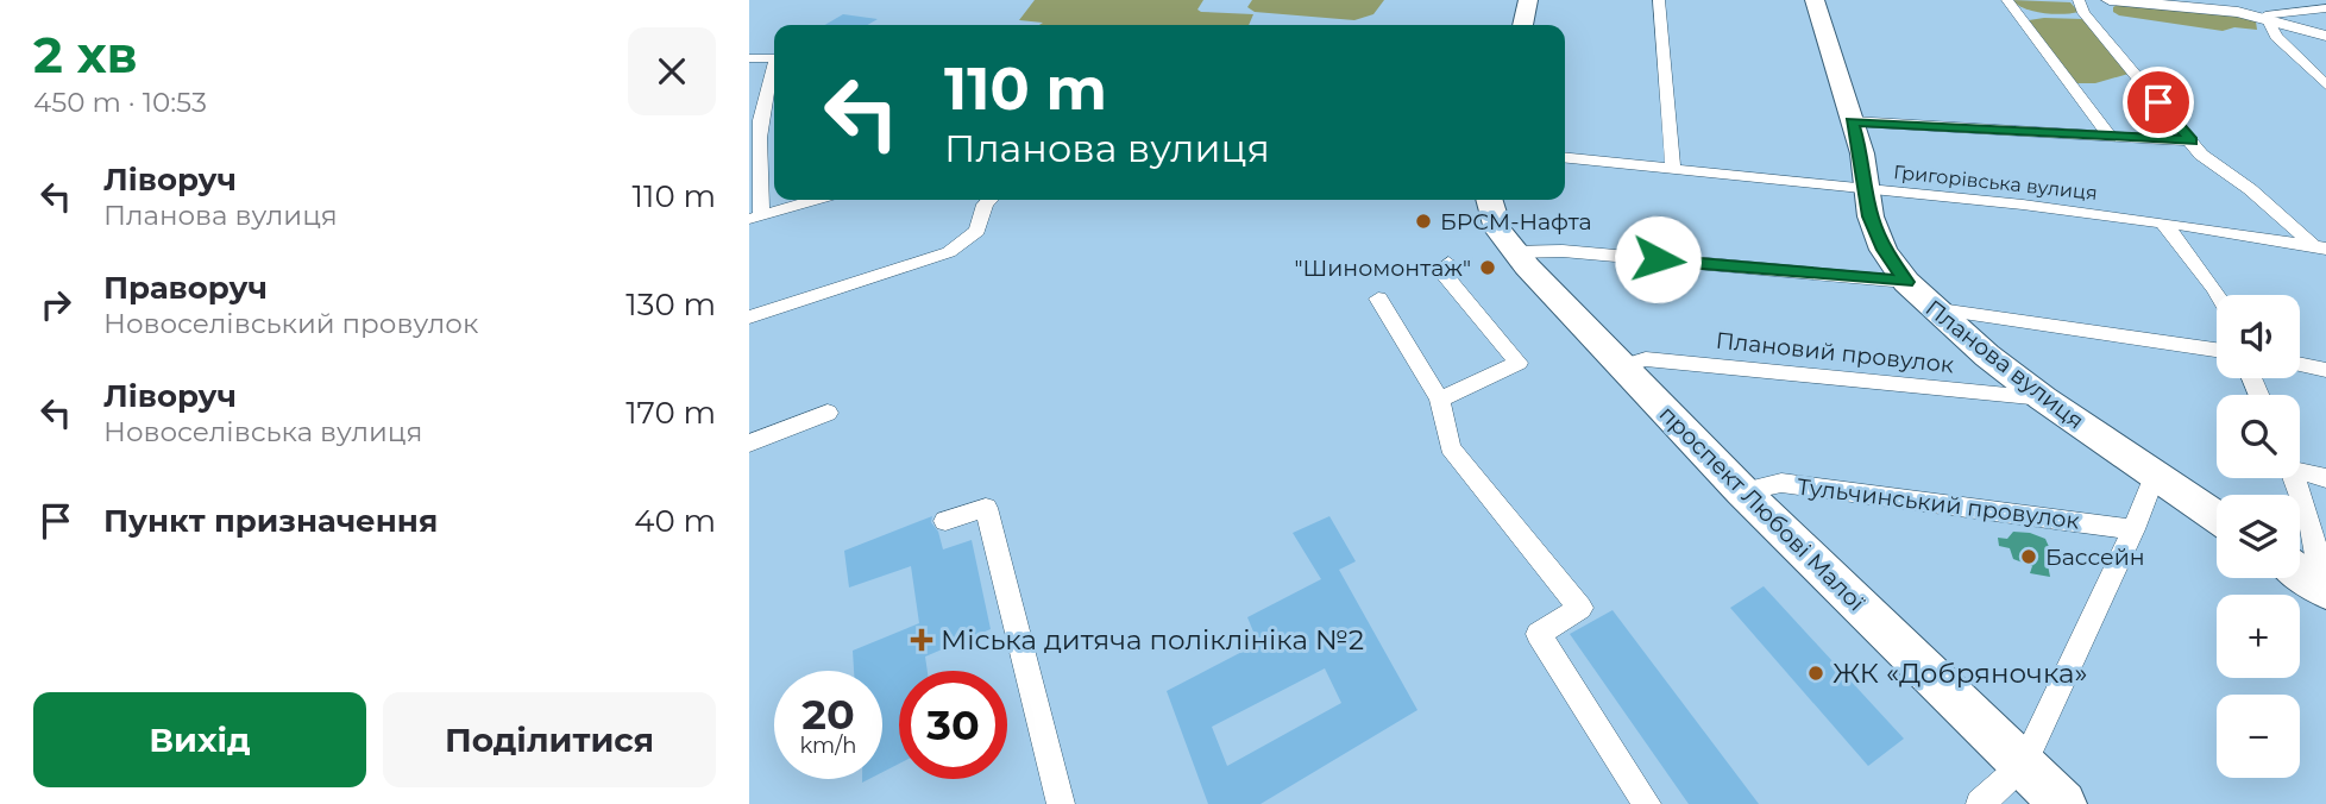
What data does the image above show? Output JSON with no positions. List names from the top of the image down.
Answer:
{
  "streets": {
    "main road": ["Планова вулиця", "проспект Любові Малої"],
    "street": ["Григорівська вулиця", "Плановий провулок", "Тульчинський провулок"]
  },
  "crossings": [
    ["Григорівська вулиця", "Планова вулиця"],
    ["Плановий провулок", "Планова вулиця"],
    ["Плановий провулок", "проспект Любові Малої"],
    ["Тульчинський провулок", "проспект Любові Малої"]
  ],
  "places": {
    "other": [
      "БРСМ-Нафта",
      "\"Шиномонтаж\"",
      "Бассейн",
      "ЖК «Добряночка»"
    ],
    "health": ["Міська дитяча поліклініка №2"]
  },
  "page": {
    "heading": ["2 хв", "450 m · 10:53"],
    "turn": ["110 m", "Планова вулиця"],
    "list": [
      {
        "name": "Ліворуч",
        "note": "Планова вулиця",
        "value": "110 m"
      },
      {
        "name": "Праворуч",
        "note": "Новоселівський провулок",
        "value": "130 m"
      },
      {
        "name": "Ліворуч",
        "note": "Новоселівська вулиця",
        "value": "170 m"
      },
      {
        "name": "Пункт призначення",
        "value": "40 m"
      }
    ],
    "map_buttons": ["+", "−"],
    "speed": "20 km/h",
    "limit": "30",
    "buttons": ["Вихід", "Поділитися"]
  }
}
